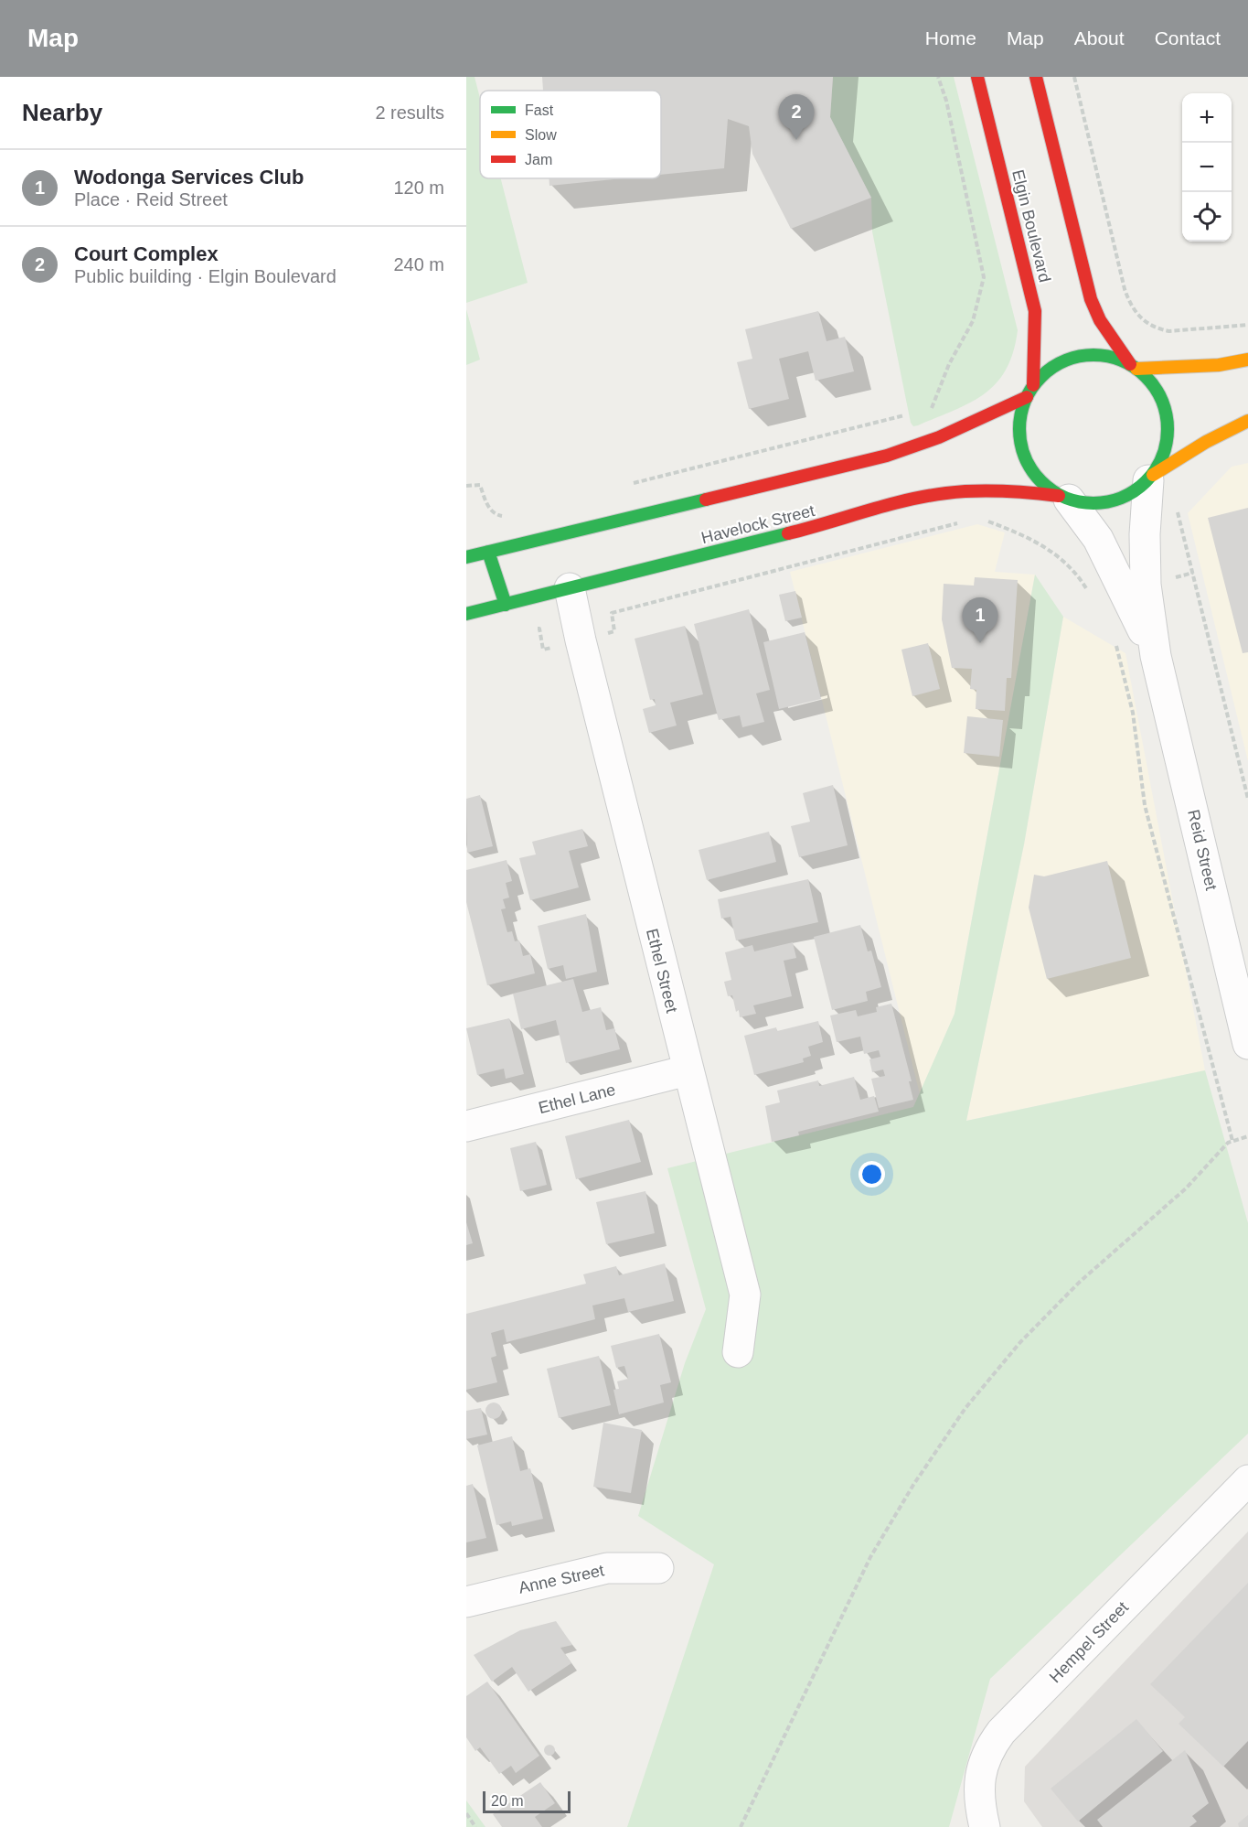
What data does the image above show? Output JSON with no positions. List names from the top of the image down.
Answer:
{
  "streets": {
    "street": [
      "Elgin Boulevard",
      "Havelock Street",
      "Reid Street",
      "Ethel Street",
      "Ethel Lane",
      "Anne Street",
      "Hempel Street"
    ]
  },
  "crossings": [
    ["Elgin Boulevard", "Havelock Street"],
    ["Elgin Boulevard", "Reid Street"],
    ["Havelock Street", "Reid Street"],
    ["Havelock Street", "Ethel Street"],
    ["Ethel Street", "Ethel Lane"]
  ],
  "legend": ["Fast", "Slow", "Jam"],
  "scale_bar": "20 m",
  "page": {
    "header": "Map",
    "nav": [
      "Home",
      "Map",
      "About",
      "Contact"
    ],
    "heading": ["Nearby", "2 results"],
    "map_buttons": ["+", "−"],
    "pins": ["2", "1"],
    "list": [
      {
        "mark": "1",
        "name": "Wodonga Services Club",
        "note": "Place · Reid Street",
        "value": "120 m"
      },
      {
        "mark": "2",
        "name": "Court Complex",
        "note": "Public building · Elgin Boulevard",
        "value": "240 m"
      }
    ],
    "scale": "20 m"
  }
}
